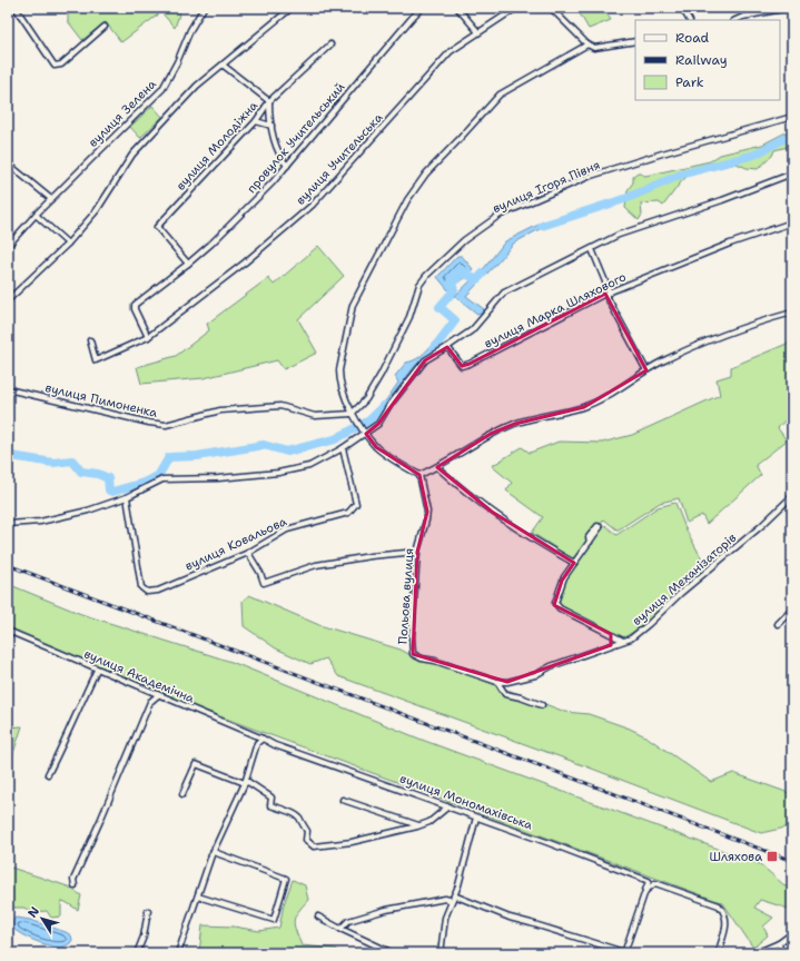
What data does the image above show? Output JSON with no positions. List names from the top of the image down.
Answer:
{
  "streets": {
    "street": [
      "вулиця Зелена",
      "провулок Учительський",
      "вулиця Молодіжна",
      "вулиця Учительська",
      "вулиця Ігоря Півня",
      "вулиця Марка Шляхового",
      "вулиця Пимоненка",
      "вулиця Ковальова",
      "вулиця Механізаторів",
      "Польова вулиця",
      "вулиця Академічна",
      "вулиця Мономахівська"
    ]
  },
  "crossings": [
    ["провулок Учительський", "вулиця Молодіжна"],
    ["провулок Учительський", "вулиця Учительська"],
    ["вулиця Ігоря Півня", "вулиця Пимоненка"],
    ["вулиця Механізаторів", "Польова вулиця"],
    ["вулиця Академічна", "вулиця Мономахівська"]
  ],
  "places": {
    "transit": ["Шляхова"]
  },
  "legend": ["Road", "Railway", "Park"],
  "north": "top left"
}
